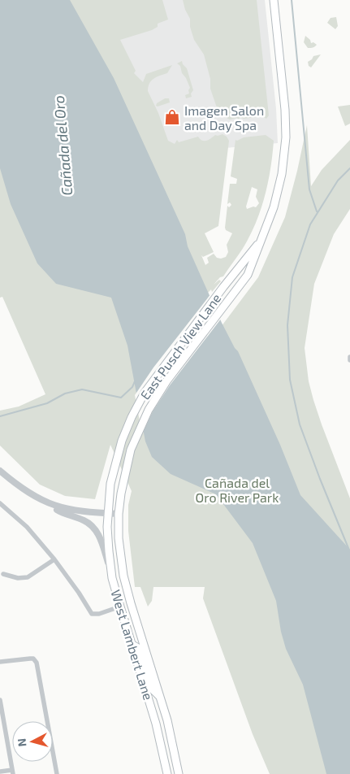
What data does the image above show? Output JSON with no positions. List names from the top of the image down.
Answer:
{
  "streets": {
    "main road": ["East Pusch View Lane", "West Lambert Lane"]
  },
  "crossings": [
    ["East Pusch View Lane", "West Lambert Lane"]
  ],
  "water": ["Cañada del Oro"],
  "parks": ["Cañada del Oro River Park"],
  "places": {
    "shop": ["Imagen Salon and Day Spa"]
  },
  "north": "left"
}
